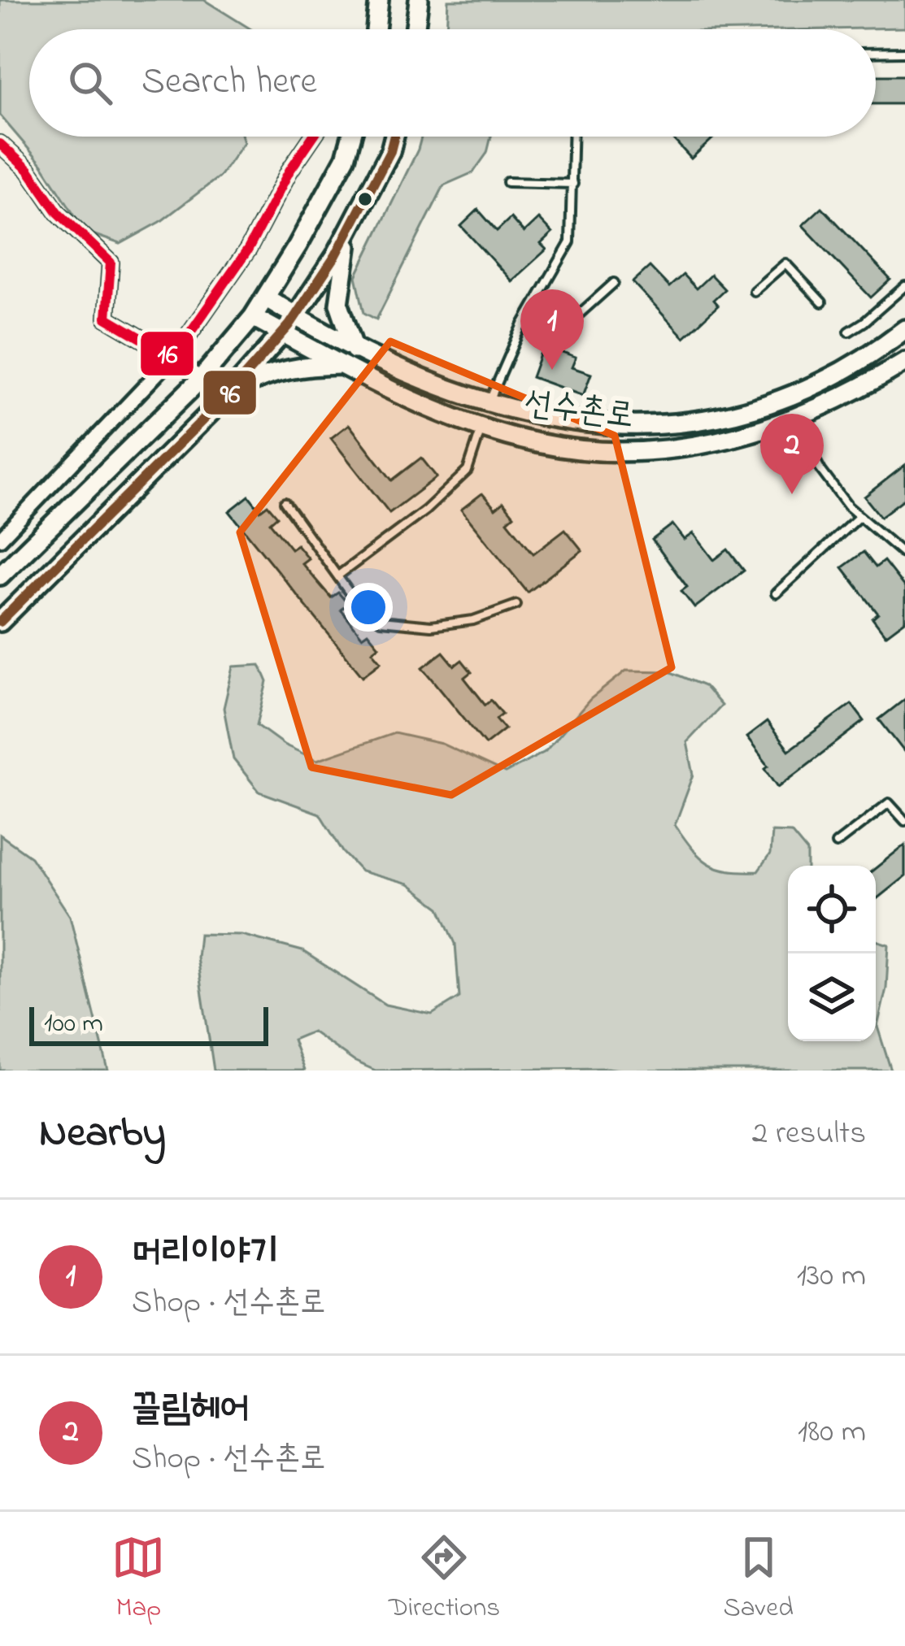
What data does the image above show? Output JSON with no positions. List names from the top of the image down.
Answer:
{
  "streets": {
    "street": ["선수촌로"]
  },
  "lines": ["transit line 16", "transit line 96"],
  "scale_bar": "100 m",
  "page": {
    "search": "Search here",
    "pins": ["1", "2"],
    "scale": "100 m",
    "heading": ["Nearby", "2 results"],
    "list": [
      {
        "mark": "1",
        "name": "머리이야기",
        "note": "Shop · 선수촌로",
        "value": "130 m"
      },
      {
        "mark": "2",
        "name": "끌림헤어",
        "note": "Shop · 선수촌로",
        "value": "180 m"
      }
    ],
    "nav": ["Map", "Directions", "Saved"]
  }
}
